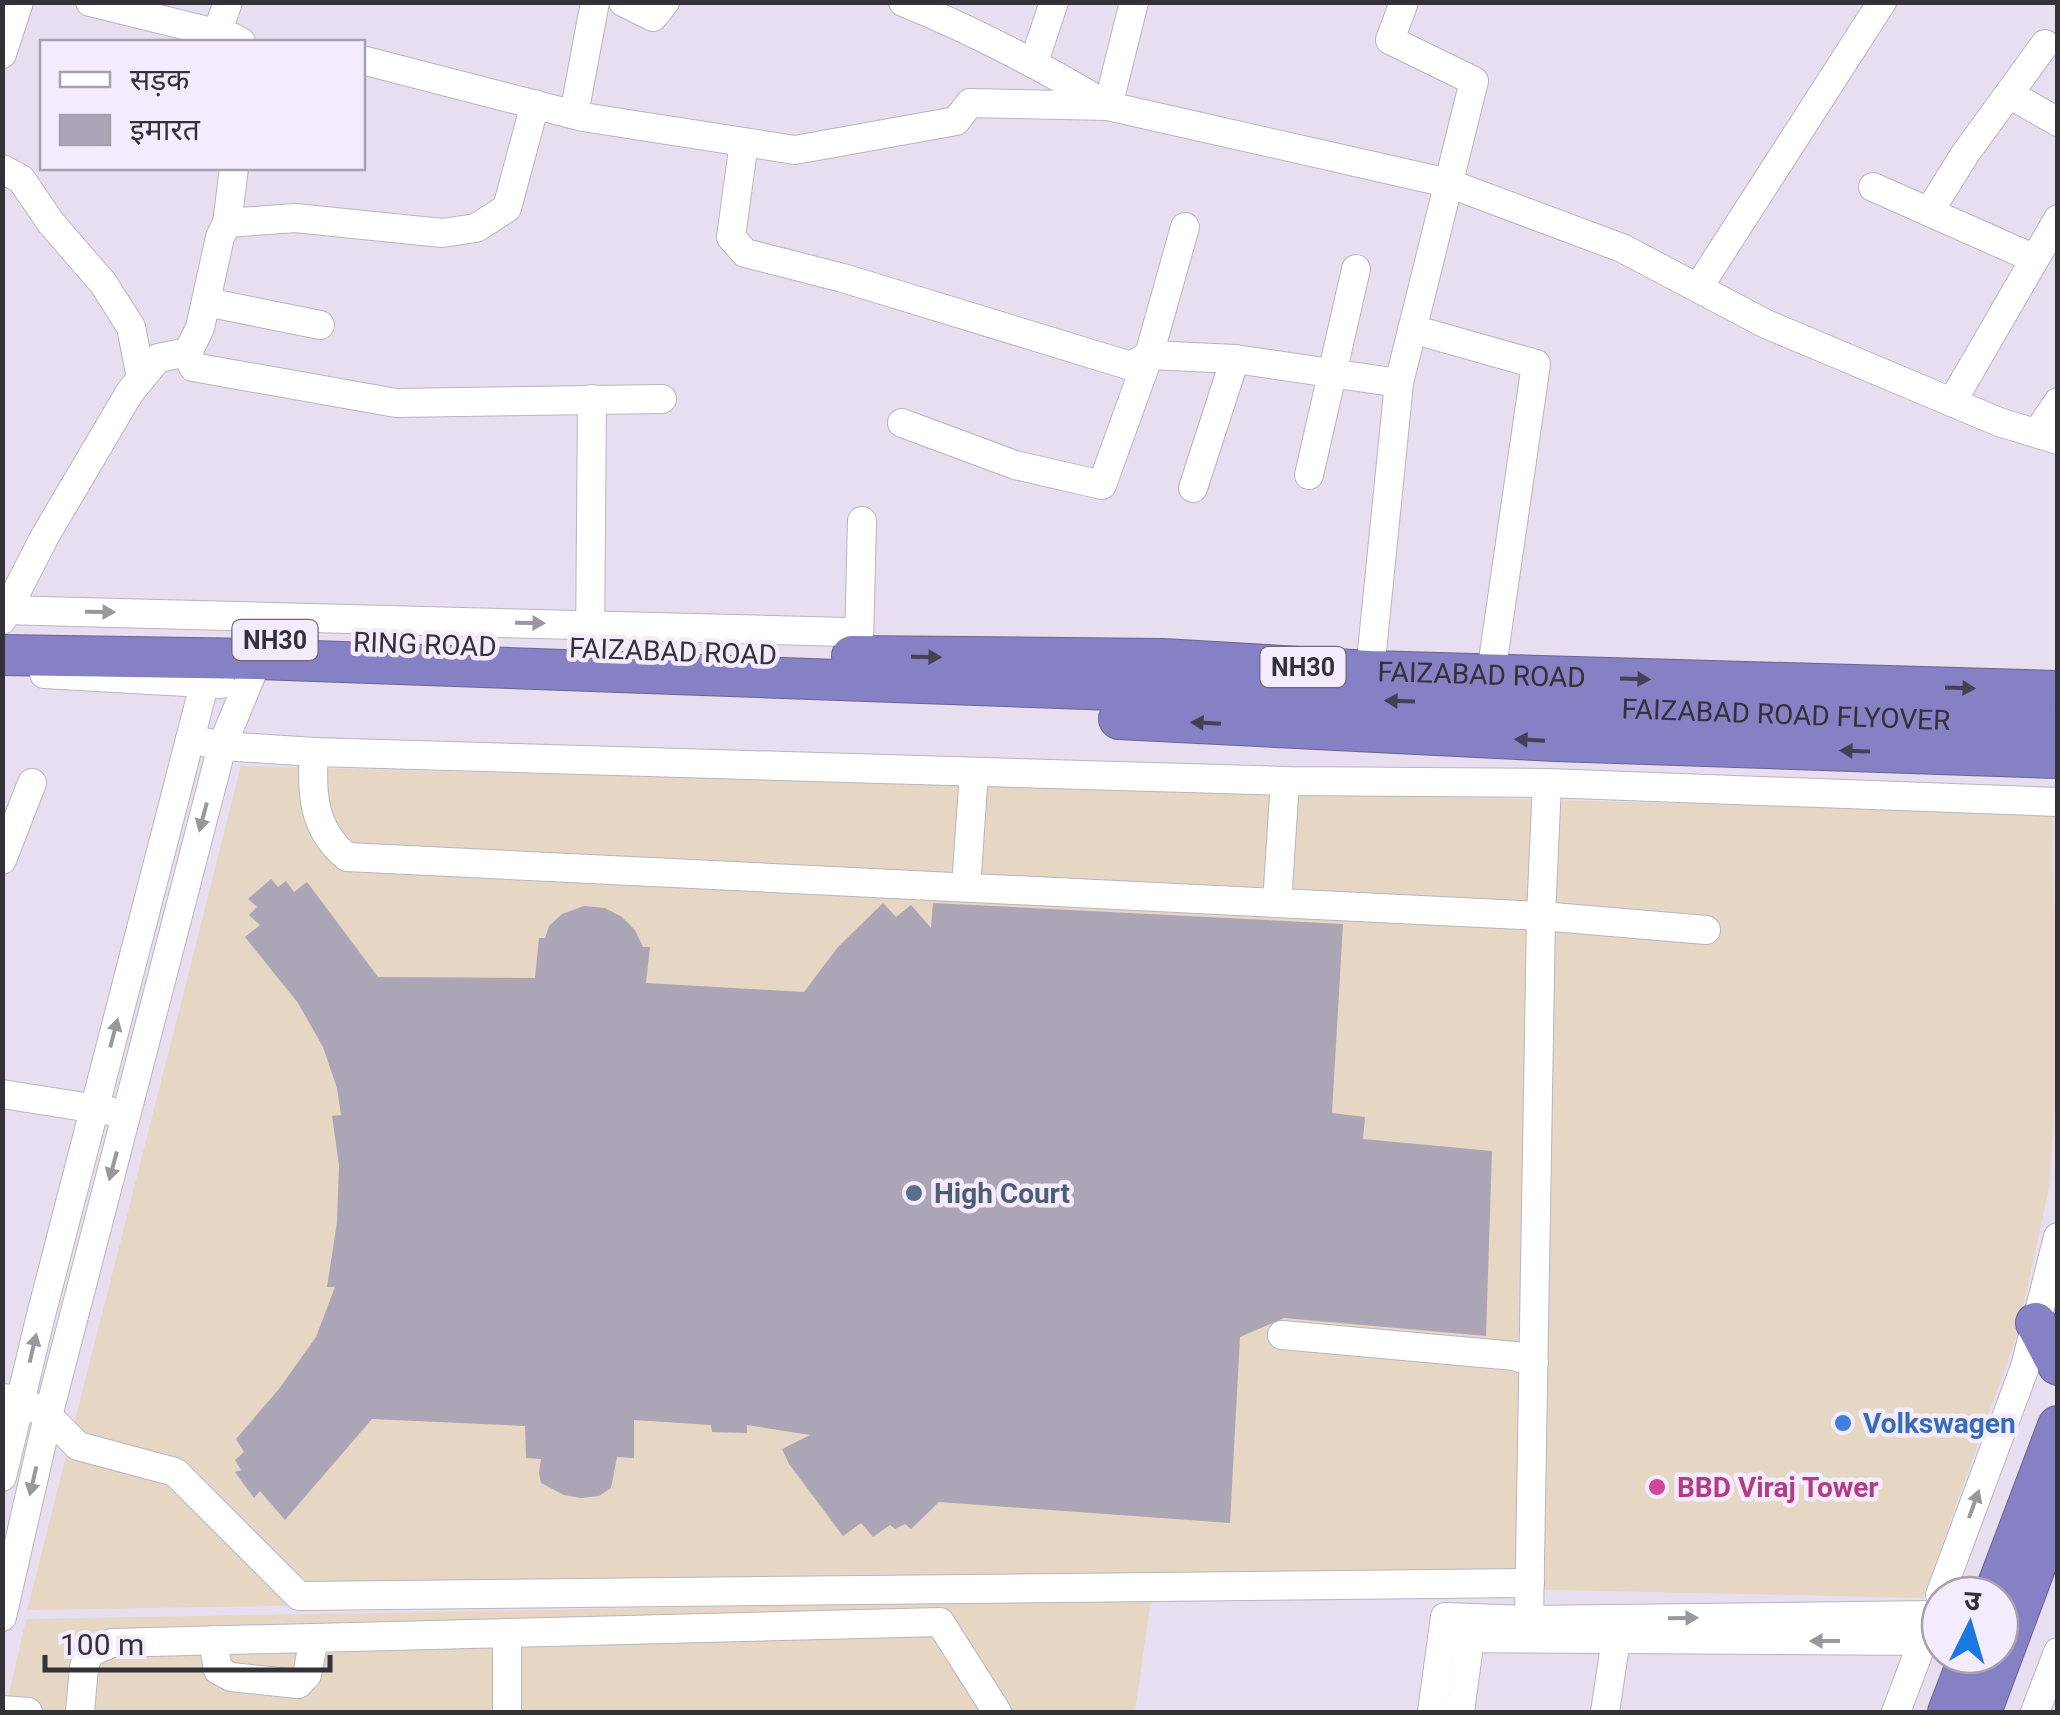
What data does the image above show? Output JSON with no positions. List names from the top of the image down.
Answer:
{
  "streets": {
    "highway": [
      "NH30",
      "RING ROAD",
      "FAIZABAD ROAD",
      "FAIZABAD ROAD FLYOVER"
    ]
  },
  "crossings": [
    ["NH30", "FAIZABAD ROAD"],
    ["NH30", "FAIZABAD ROAD FLYOVER"],
    ["RING ROAD", "FAIZABAD ROAD"],
    ["FAIZABAD ROAD", "FAIZABAD ROAD FLYOVER"]
  ],
  "places": ["High Court", "Volkswagen", "BBD Viraj Tower"],
  "legend": ["सड़क", "इमारत"],
  "scale_bar": "100 m",
  "north": "top"
}
